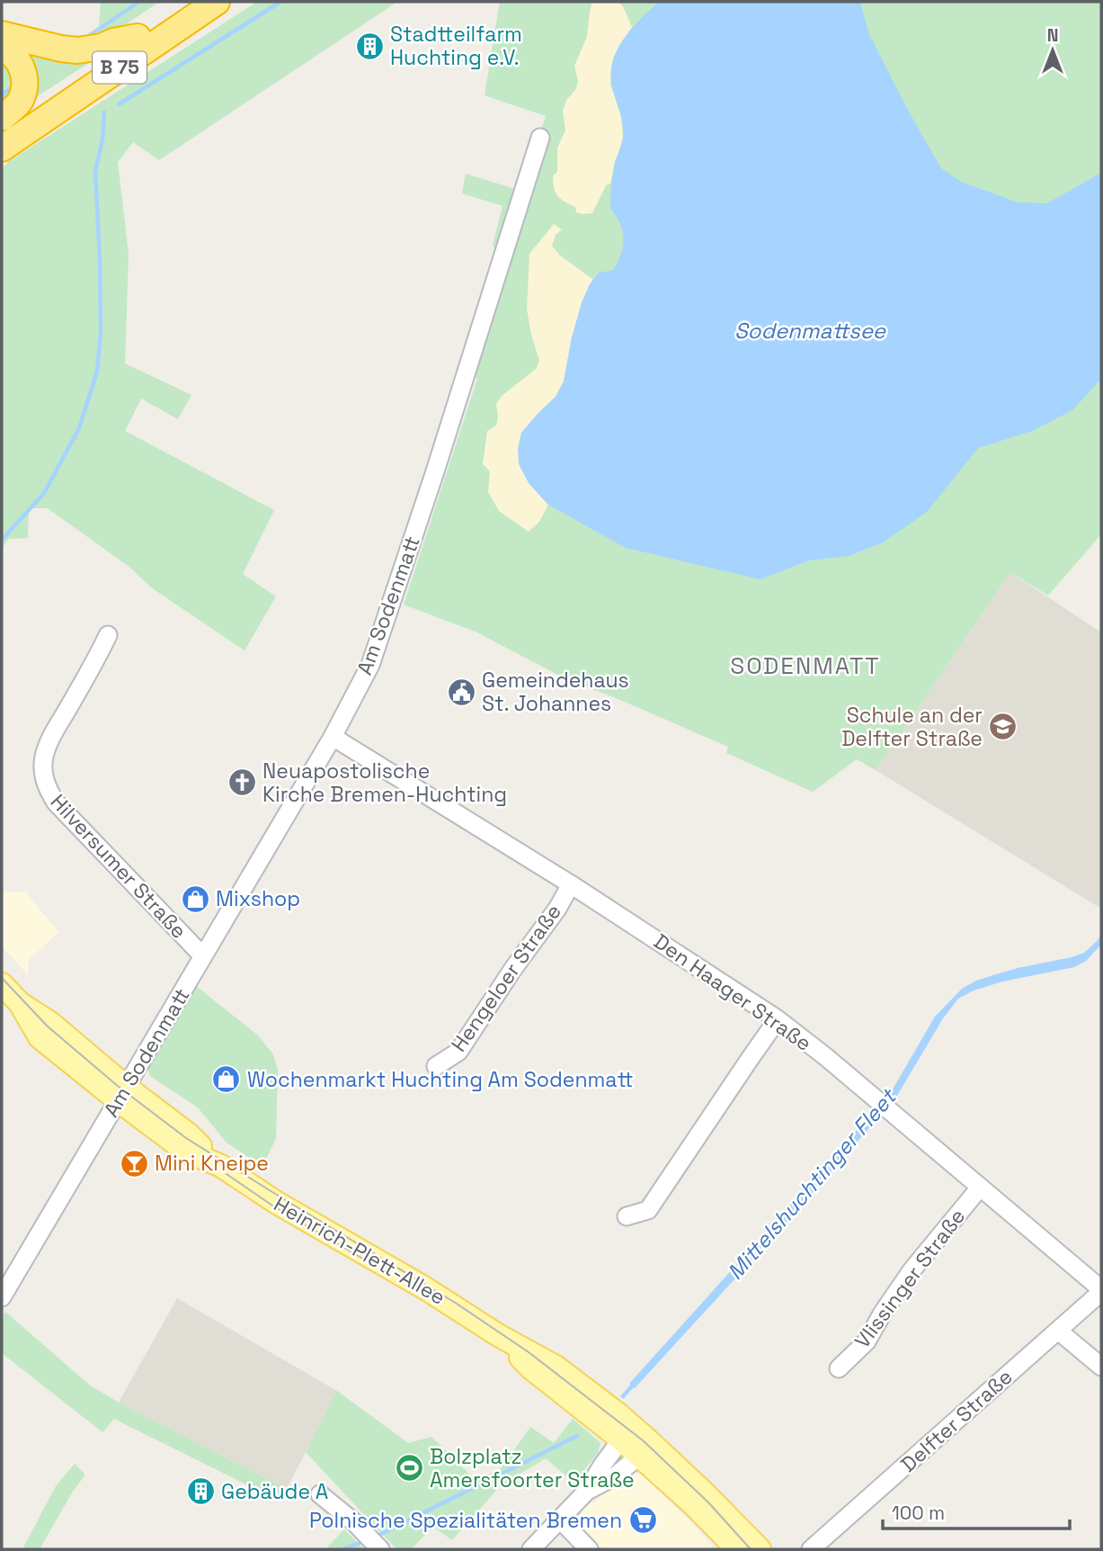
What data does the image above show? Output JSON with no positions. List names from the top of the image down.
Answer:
{
  "streets": {
    "highway": ["B 75"],
    "main road": ["Heinrich-Plett-Allee"],
    "street": [
      "Am Sodenmatt",
      "Hilversumer Straße",
      "Hengeloer Straße",
      "Den Haager Straße",
      "Vlissinger Straße",
      "Delfter Straße"
    ]
  },
  "crossings": [
    ["Am Sodenmatt", "Hilversumer Straße"],
    ["Am Sodenmatt", "Den Haager Straße"],
    ["Am Sodenmatt", "Heinrich-Plett-Allee"],
    ["Hengeloer Straße", "Den Haager Straße"],
    ["Den Haager Straße", "Vlissinger Straße"],
    ["Den Haager Straße", "Delfter Straße"]
  ],
  "districts": ["SODENMATT"],
  "water": ["Sodenmattsee", "Mittelshuchtinger Fleet"],
  "places": {
    "building": ["Stadtteilfarm Huchting e.V.", "Gebäude A"],
    "public building": ["Gemeindehaus St. Johannes"],
    "school or university": ["Schule an der Delfter Straße"],
    "church": ["Neuapostolische Kirche Bremen-Huchting"],
    "shop": ["Mixshop", "Wochenmarkt Huchting Am Sodenmatt"],
    "bar": ["Mini Kneipe"],
    "sports": ["Bolzplatz Amersfoorter Straße"],
    "supermarket": ["Polnische Spezialitäten Bremen"]
  },
  "scale_bar": "100 m",
  "north": "top"
}
